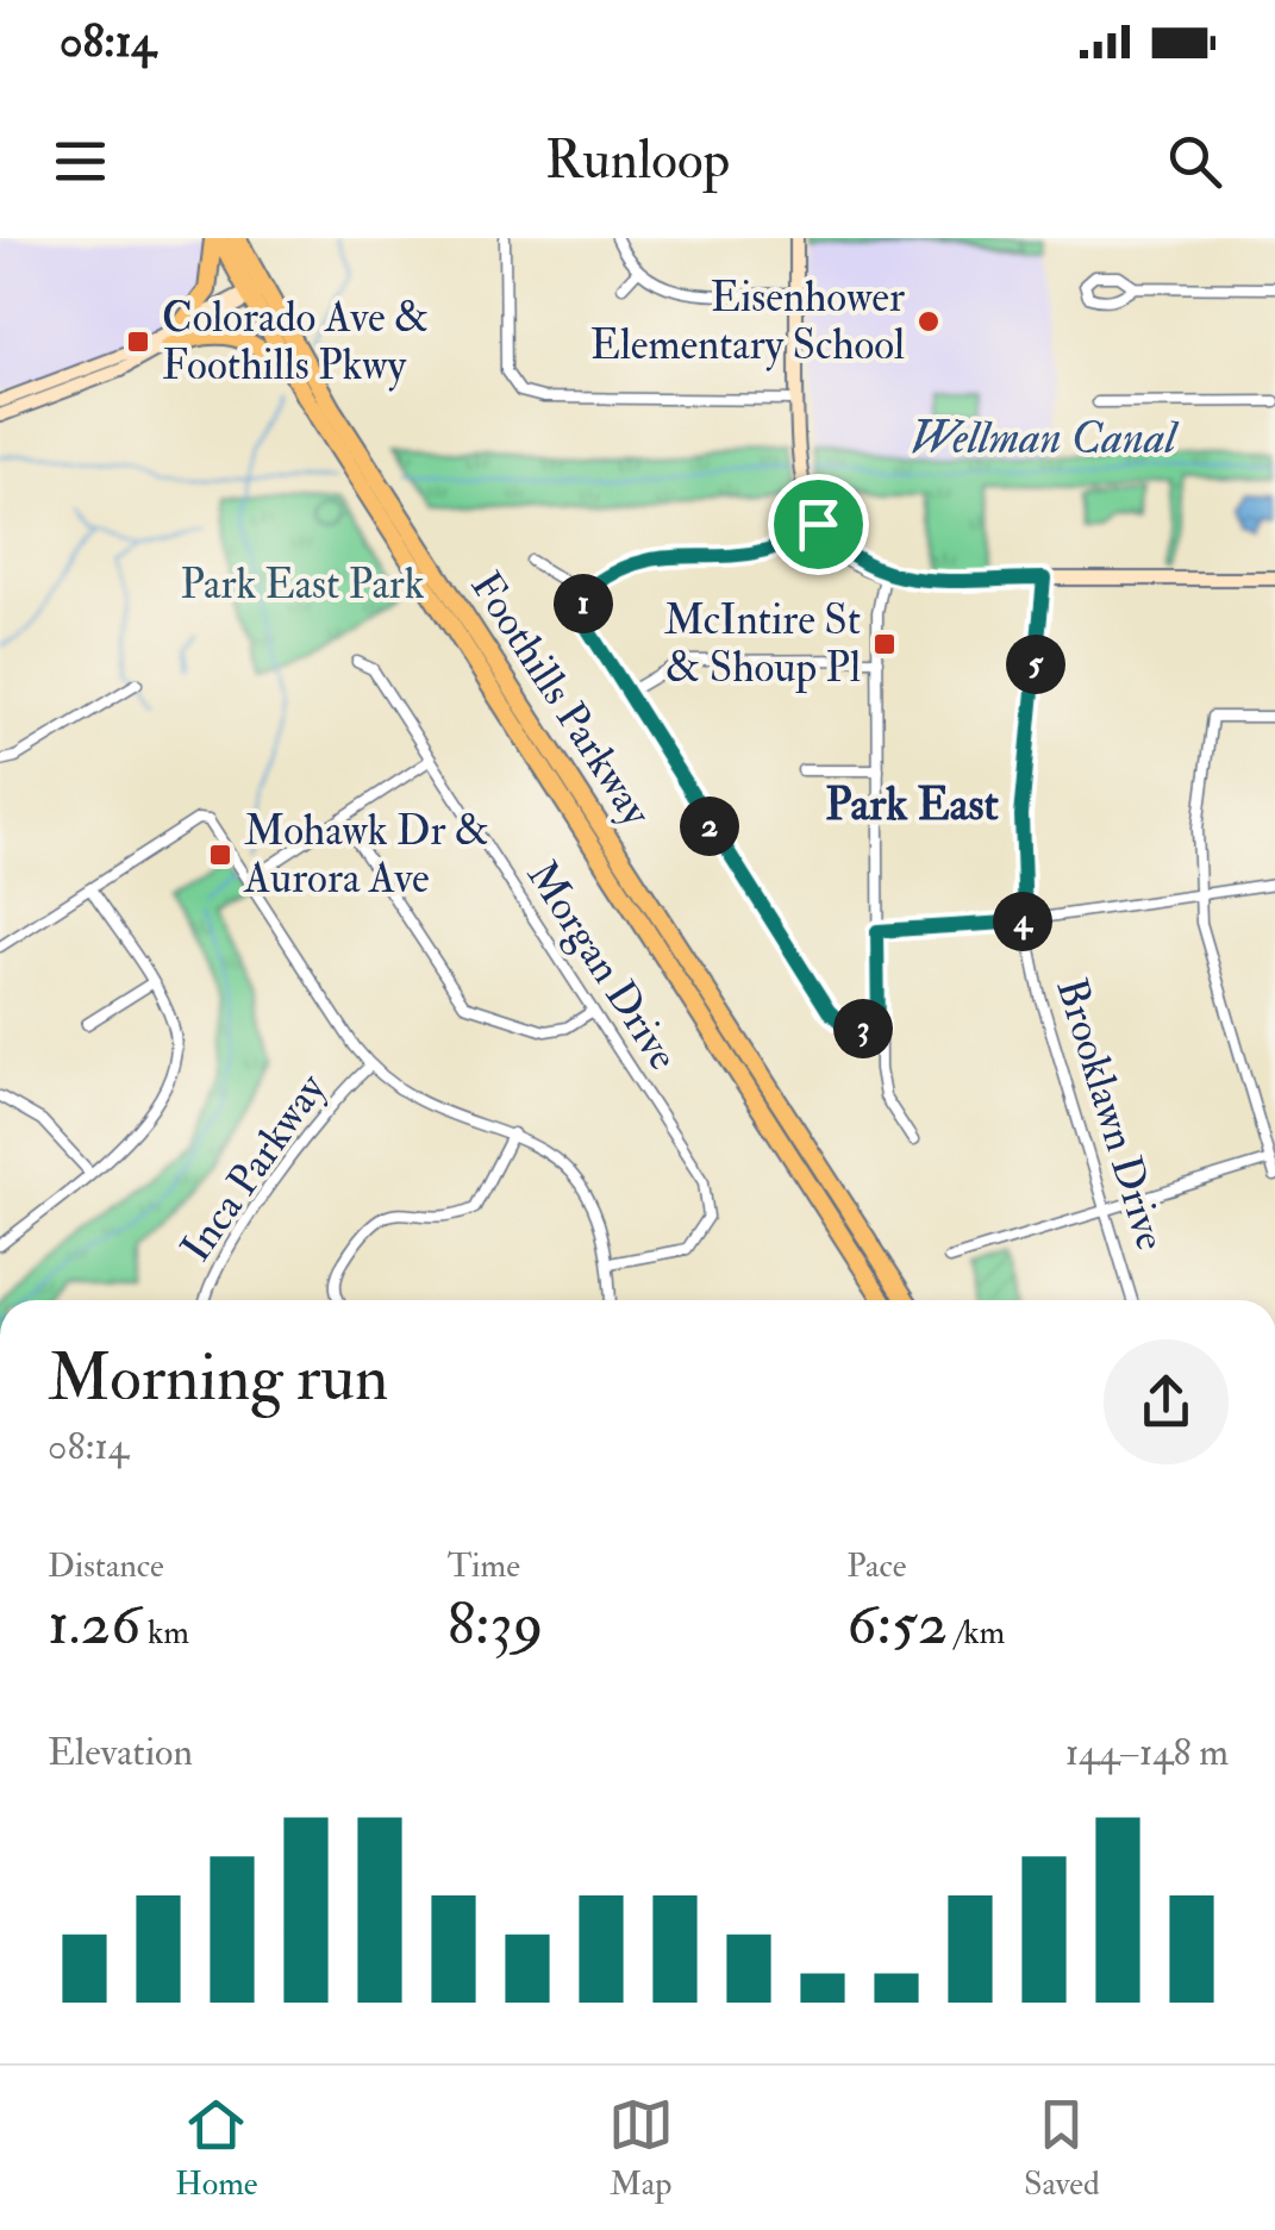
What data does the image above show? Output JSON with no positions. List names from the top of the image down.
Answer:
{
  "streets": {
    "highway": ["Foothills Parkway"],
    "street": ["Morgan Drive", "Brooklawn Drive", "Inca Parkway"]
  },
  "districts": ["Park East"],
  "water": ["Wellman Canal"],
  "parks": ["Park East Park"],
  "places": {
    "other": ["Eisenhower Elementary School"],
    "transit": ["Colorado Ave & Foothills Pkwy", "McIntire St & Shoup Pl", "Mohawk Dr & Aurora Ave"]
  },
  "page": {
    "status": "08:14",
    "header": "Runloop",
    "pins": [
      "1",
      "5",
      "2",
      "4",
      "3"
    ],
    "heading": ["Morning run", "08:14"],
    "stats": [
      ["Distance", "1.26 km"],
      ["Time", "8:39"],
      ["Pace", "6:52 /km"]
    ],
    "chart": ["Elevation", "144–148 m"],
    "tabs": ["Home", "Map", "Saved"]
  }
}
